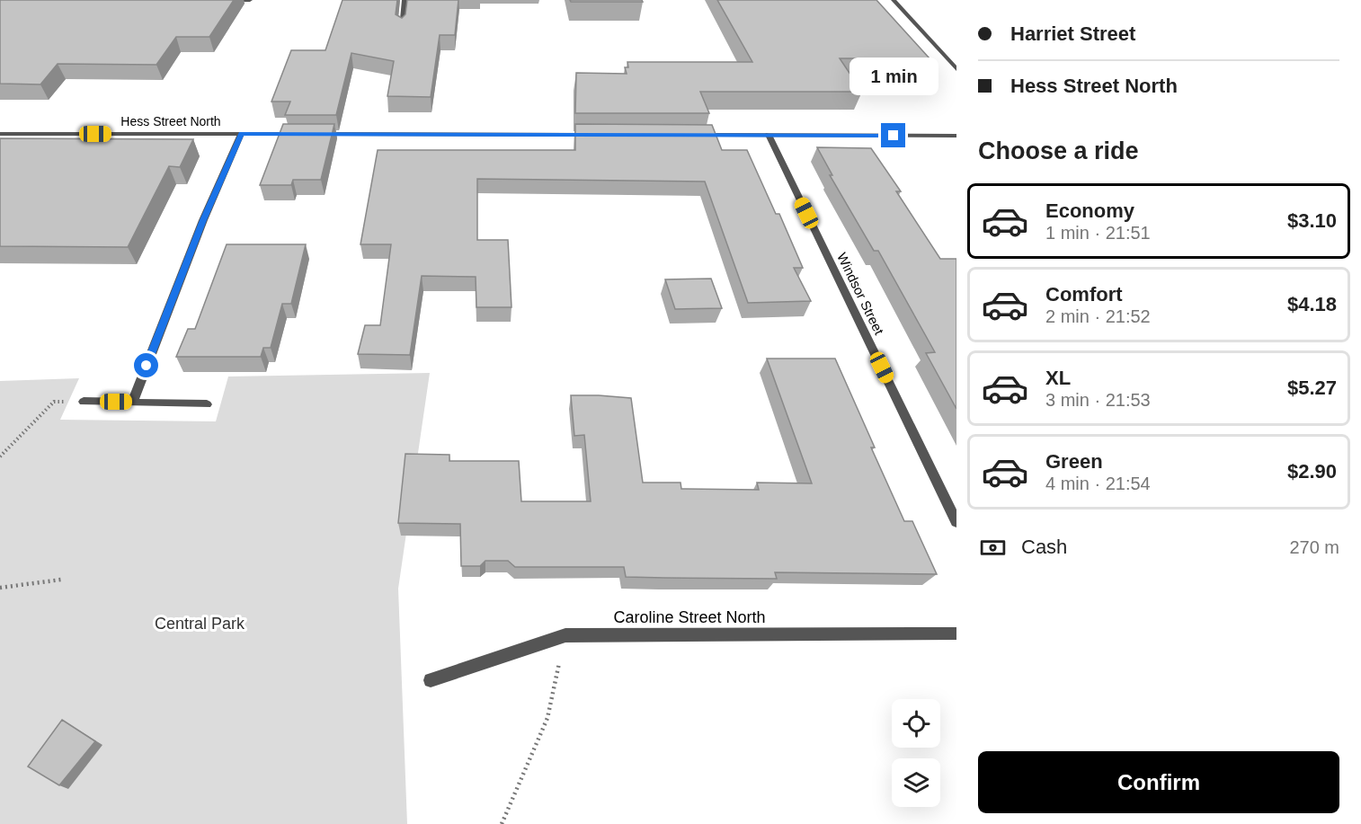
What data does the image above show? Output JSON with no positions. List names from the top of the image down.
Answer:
{
  "streets": {
    "street": ["Hess Street North", "Windsor Street", "Caroline Street North"]
  },
  "parks": ["Central Park"],
  "page": {
    "banner": ["Harriet Street", "Hess Street North"],
    "bubble": "1 min",
    "heading": "Choose a ride",
    "list": [
      {
        "name": "Economy",
        "note": "1 min · 21:51",
        "value": "$3.10"
      },
      {
        "name": "Comfort",
        "note": "2 min · 21:52",
        "value": "$4.18"
      },
      {
        "name": "XL",
        "note": "3 min · 21:53",
        "value": "$5.27"
      },
      {
        "name": "Green",
        "note": "4 min · 21:54",
        "value": "$2.90"
      }
    ],
    "pay": ["Cash", "270 m"],
    "buttons": "Confirm"
  }
}
